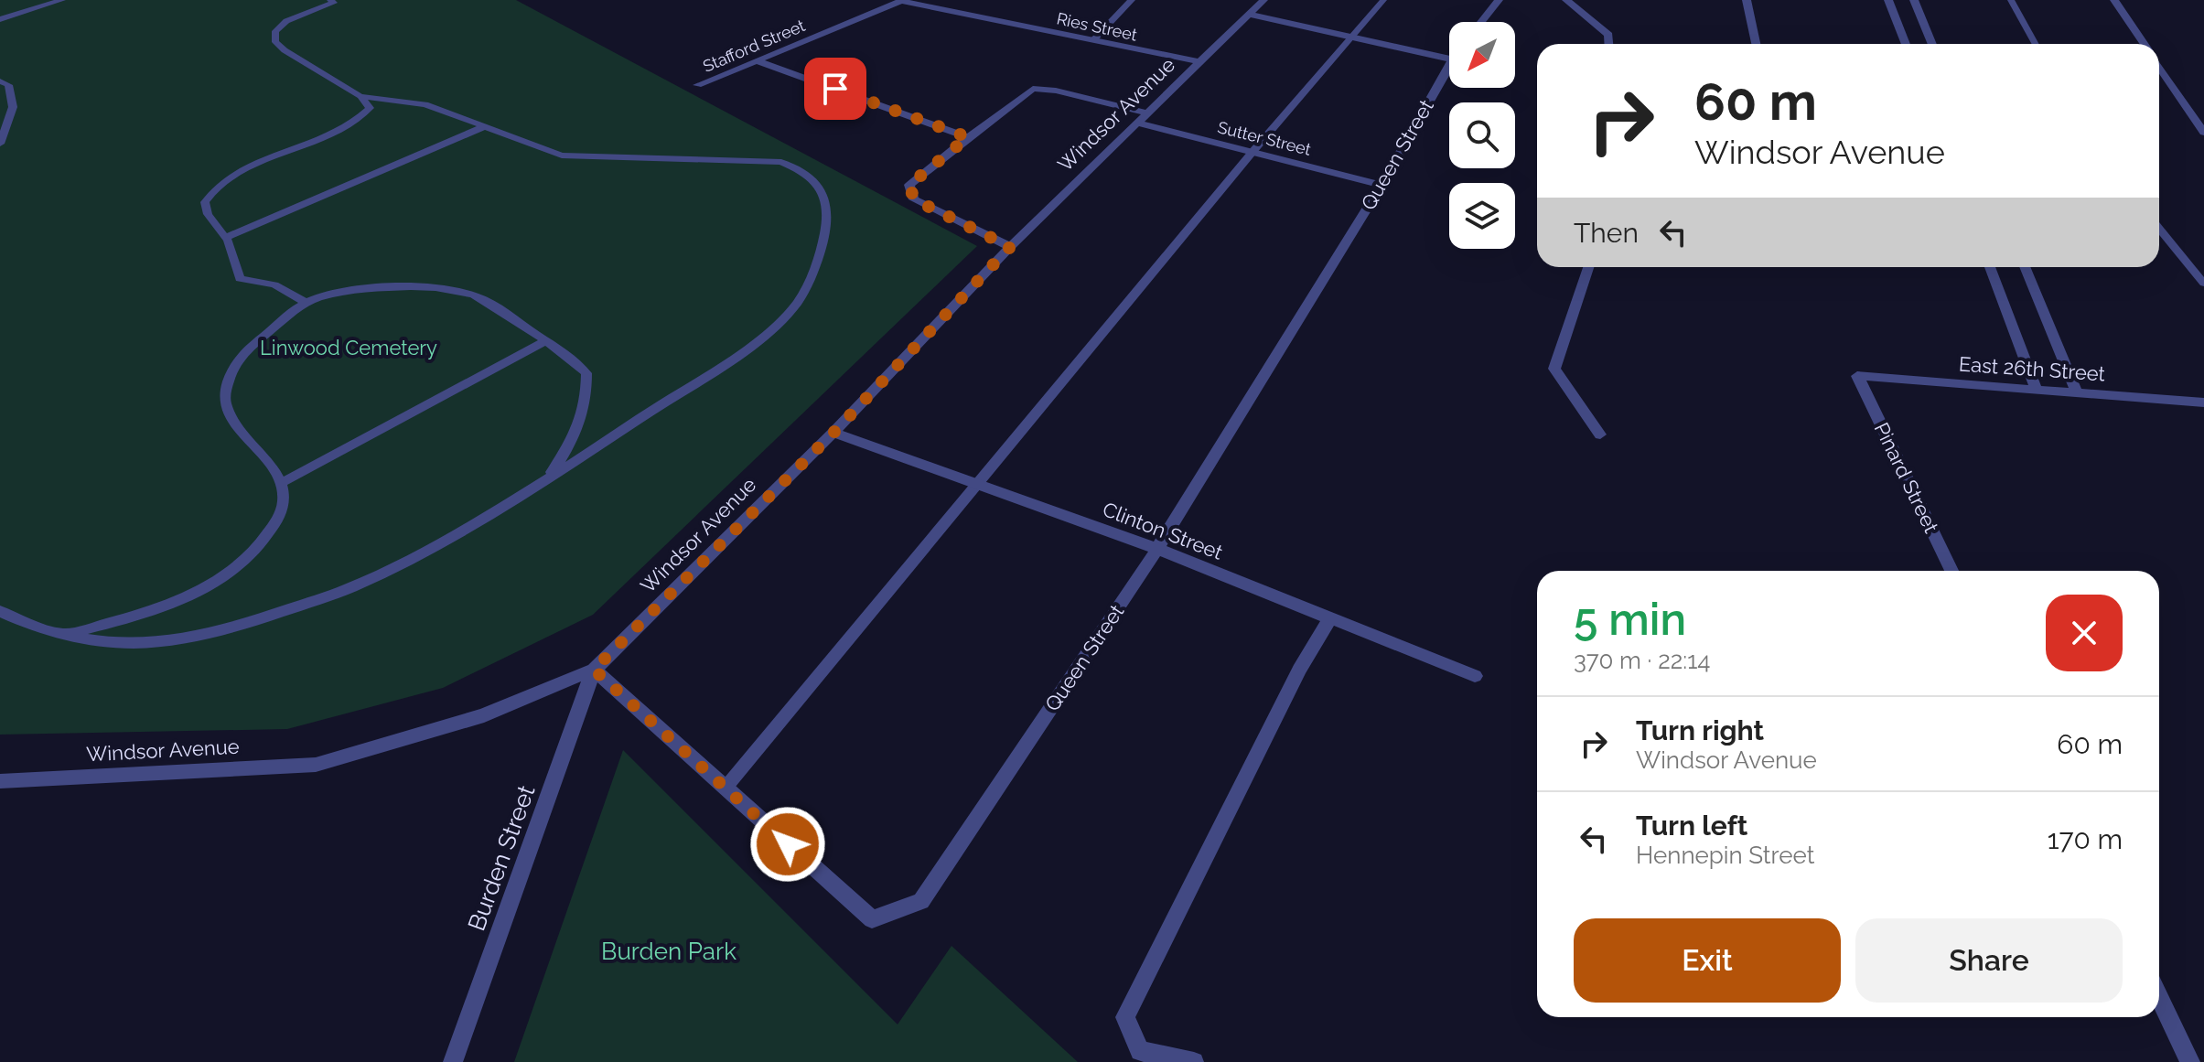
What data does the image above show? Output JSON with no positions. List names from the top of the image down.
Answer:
{
  "streets": {
    "street": [
      "Ries Street",
      "Stafford Street",
      "Windsor Avenue",
      "Sutter Street",
      "Queen Street",
      "East 26th Street",
      "Pinard Street",
      "Clinton Street",
      "Burden Street"
    ]
  },
  "crossings": [
    ["Ries Street", "Stafford Street"],
    ["Ries Street", "Windsor Avenue"],
    ["Windsor Avenue", "Sutter Street"],
    ["Windsor Avenue", "Queen Street"],
    ["Windsor Avenue", "Clinton Street"],
    ["Windsor Avenue", "Burden Street"],
    ["Sutter Street", "Queen Street"],
    ["Queen Street", "Clinton Street"],
    ["Queen Street", "Burden Street"],
    ["East 26th Street", "Pinard Street"]
  ],
  "parks": ["Linwood Cemetery", "Burden Park"],
  "north": "bottom left",
  "page": {
    "turn": ["60 m", "Windsor Avenue"],
    "then": "Then",
    "heading": ["5 min", "370 m · 22:14"],
    "list": [
      {
        "name": "Turn right",
        "note": "Windsor Avenue",
        "value": "60 m"
      },
      {
        "name": "Turn left",
        "note": "Hennepin Street",
        "value": "170 m"
      }
    ],
    "buttons": ["Exit", "Share"]
  }
}
